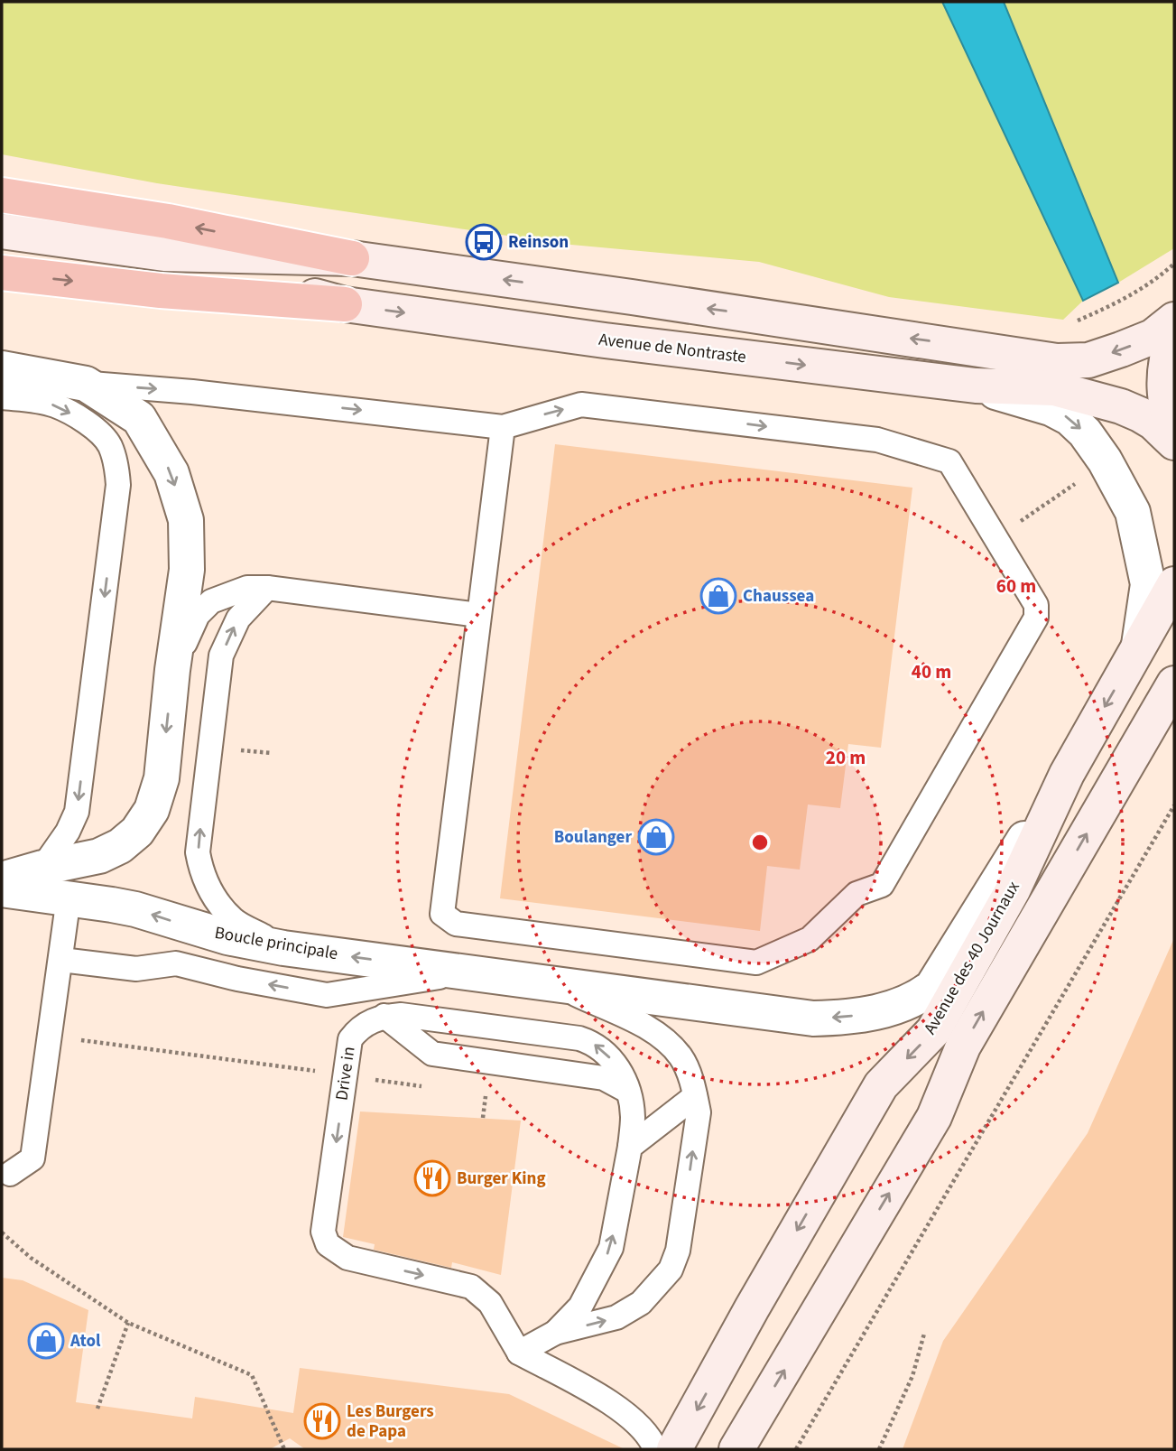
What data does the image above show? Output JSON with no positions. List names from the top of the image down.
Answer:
{
  "streets": {
    "street": ["Avenue de Nontraste", "Boucle principale", "Avenue des 40 Journaux"],
    "lane": ["Drive in"]
  },
  "crossings": [
    ["Boucle principale", "Avenue des 40 Journaux"]
  ],
  "one_way": ["Boucle principale"],
  "places": {
    "bus stop": ["Reinson"],
    "shop": ["Chaussea", "Boulanger", "Atol"],
    "restaurant": ["Burger King", "Les Burgers de Papa"]
  },
  "rings": ["60 m", "40 m", "20 m"]
}
